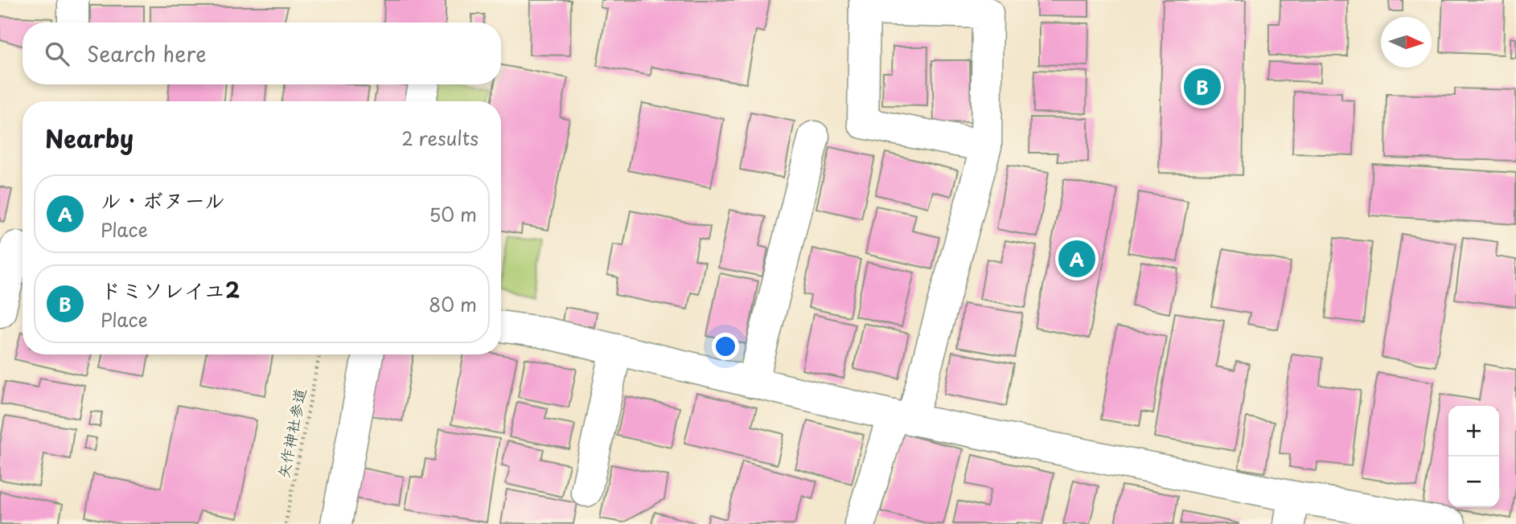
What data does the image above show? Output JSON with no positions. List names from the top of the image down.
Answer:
{
  "streets": {
    "path": ["矢作神社参道"]
  },
  "north": "right",
  "page": {
    "search": "Search here",
    "pins": ["B", "A"],
    "heading": ["Nearby", "2 results"],
    "list": [
      {
        "mark": "A",
        "name": "ル・ボヌール",
        "note": "Place",
        "value": "50 m"
      },
      {
        "mark": "B",
        "name": "ドミソレイユ2",
        "note": "Place",
        "value": "80 m"
      }
    ],
    "map_buttons": ["+", "−"]
  }
}
